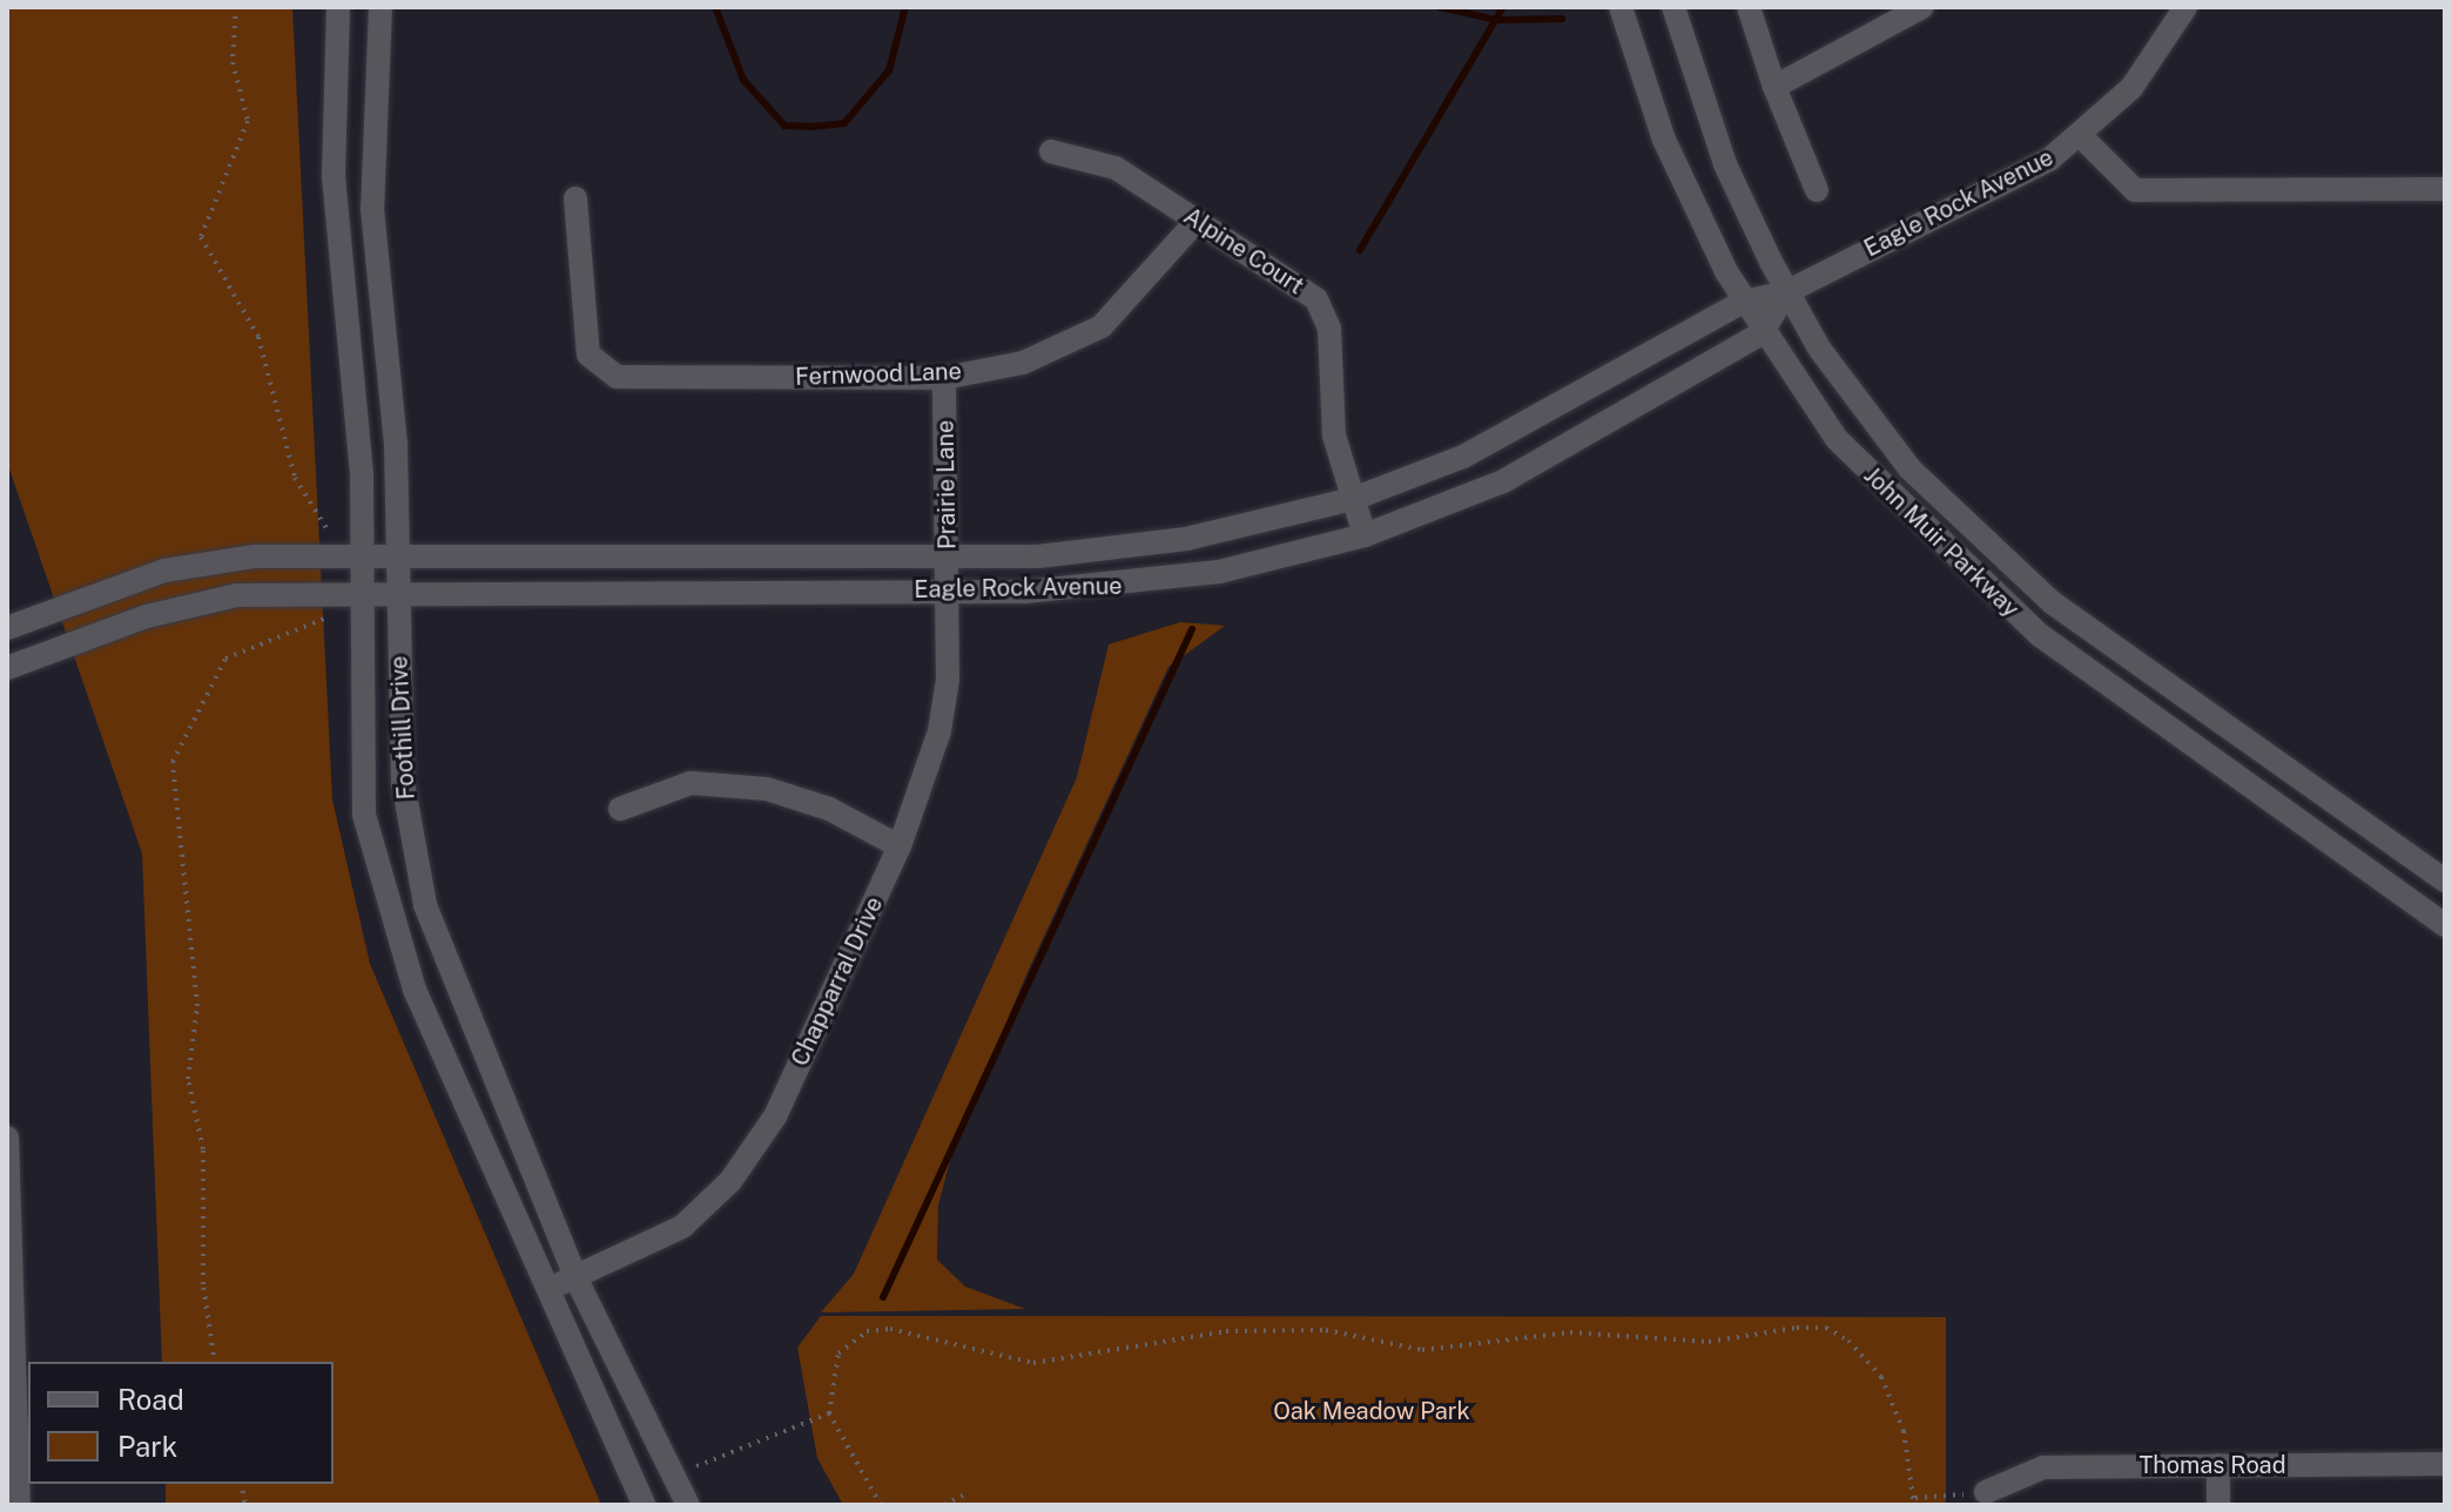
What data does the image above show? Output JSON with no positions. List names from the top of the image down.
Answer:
{
  "streets": {
    "street": [
      "Eagle Rock Avenue",
      "Alpine Court",
      "Fernwood Lane",
      "Prairie Lane",
      "John Muir Parkway",
      "Foothill Drive",
      "Chapparral Drive",
      "Thomas Road"
    ]
  },
  "crossings": [
    ["Eagle Rock Avenue", "Alpine Court"],
    ["Eagle Rock Avenue", "Prairie Lane"],
    ["Eagle Rock Avenue", "John Muir Parkway"],
    ["Eagle Rock Avenue", "Foothill Drive"],
    ["Eagle Rock Avenue", "Chapparral Drive"],
    ["Alpine Court", "Fernwood Lane"],
    ["Fernwood Lane", "Prairie Lane"],
    ["Prairie Lane", "Chapparral Drive"],
    ["Foothill Drive", "Chapparral Drive"]
  ],
  "parks": ["Oak Meadow Park"],
  "legend": ["Road", "Park"]
}
